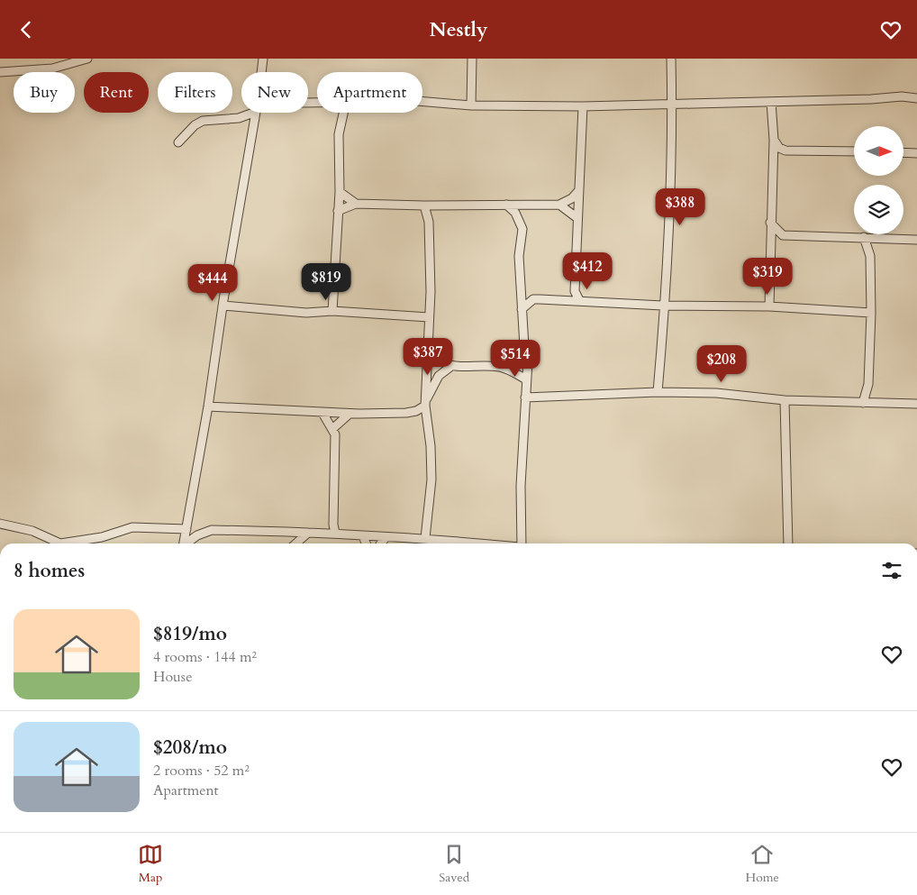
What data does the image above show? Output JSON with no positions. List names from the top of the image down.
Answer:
{
  "north": "right",
  "page": {
    "header": "Nestly",
    "chip": [
      "Buy",
      "Rent",
      "Filters",
      "New",
      "Apartment"
    ],
    "price": [
      "$388",
      "$412",
      "$319",
      "$819",
      "$444",
      "$387",
      "$514",
      "$208"
    ],
    "heading": "8 homes",
    "list": [
      {
        "name": "$819/mo",
        "note": "4 rooms · 144 m² · House"
      },
      {
        "name": "$208/mo",
        "note": "2 rooms · 52 m² · Apartment"
      }
    ],
    "tabs": ["Map", "Saved", "Home"]
  }
}
